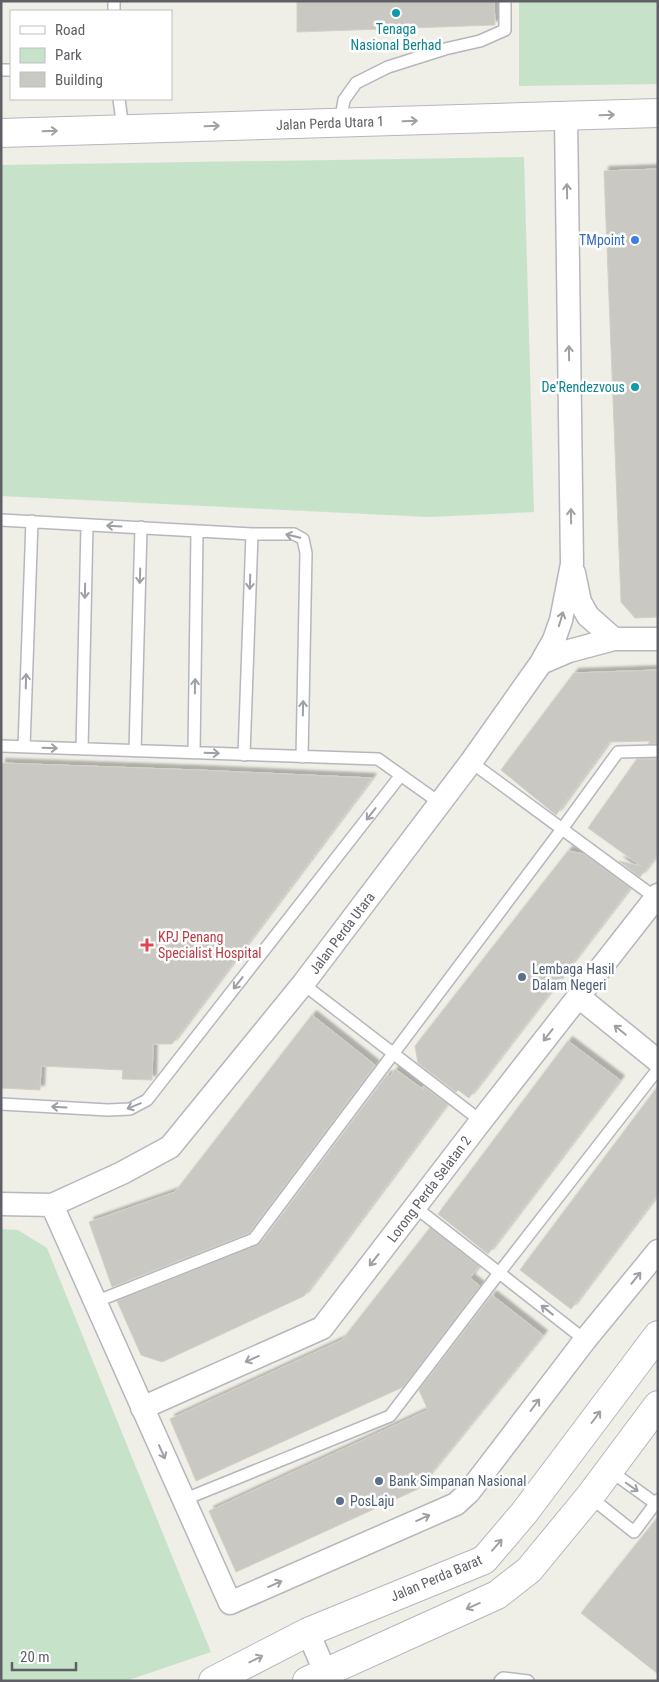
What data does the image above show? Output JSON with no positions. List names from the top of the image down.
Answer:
{
  "streets": {
    "street": [
      "Jalan Perda Utara 1",
      "Jalan Perda Utara",
      "Lorong Perda Selatan 2",
      "Jalan Perda Barat"
    ]
  },
  "one_way": ["Jalan Perda Utara 1", "Lorong Perda Selatan 2"],
  "places": {
    "other": [
      "Tenaga Nasional Berhad",
      "TMpoint",
      "De'Rendezvous",
      "Lembaga Hasil Dalam Negeri",
      "Bank Simpanan Nasional",
      "PosLaju"
    ],
    "health": ["KPJ Penang Specialist Hospital"]
  },
  "legend": ["Road", "Park", "Building"],
  "scale_bar": "20 m"
}
